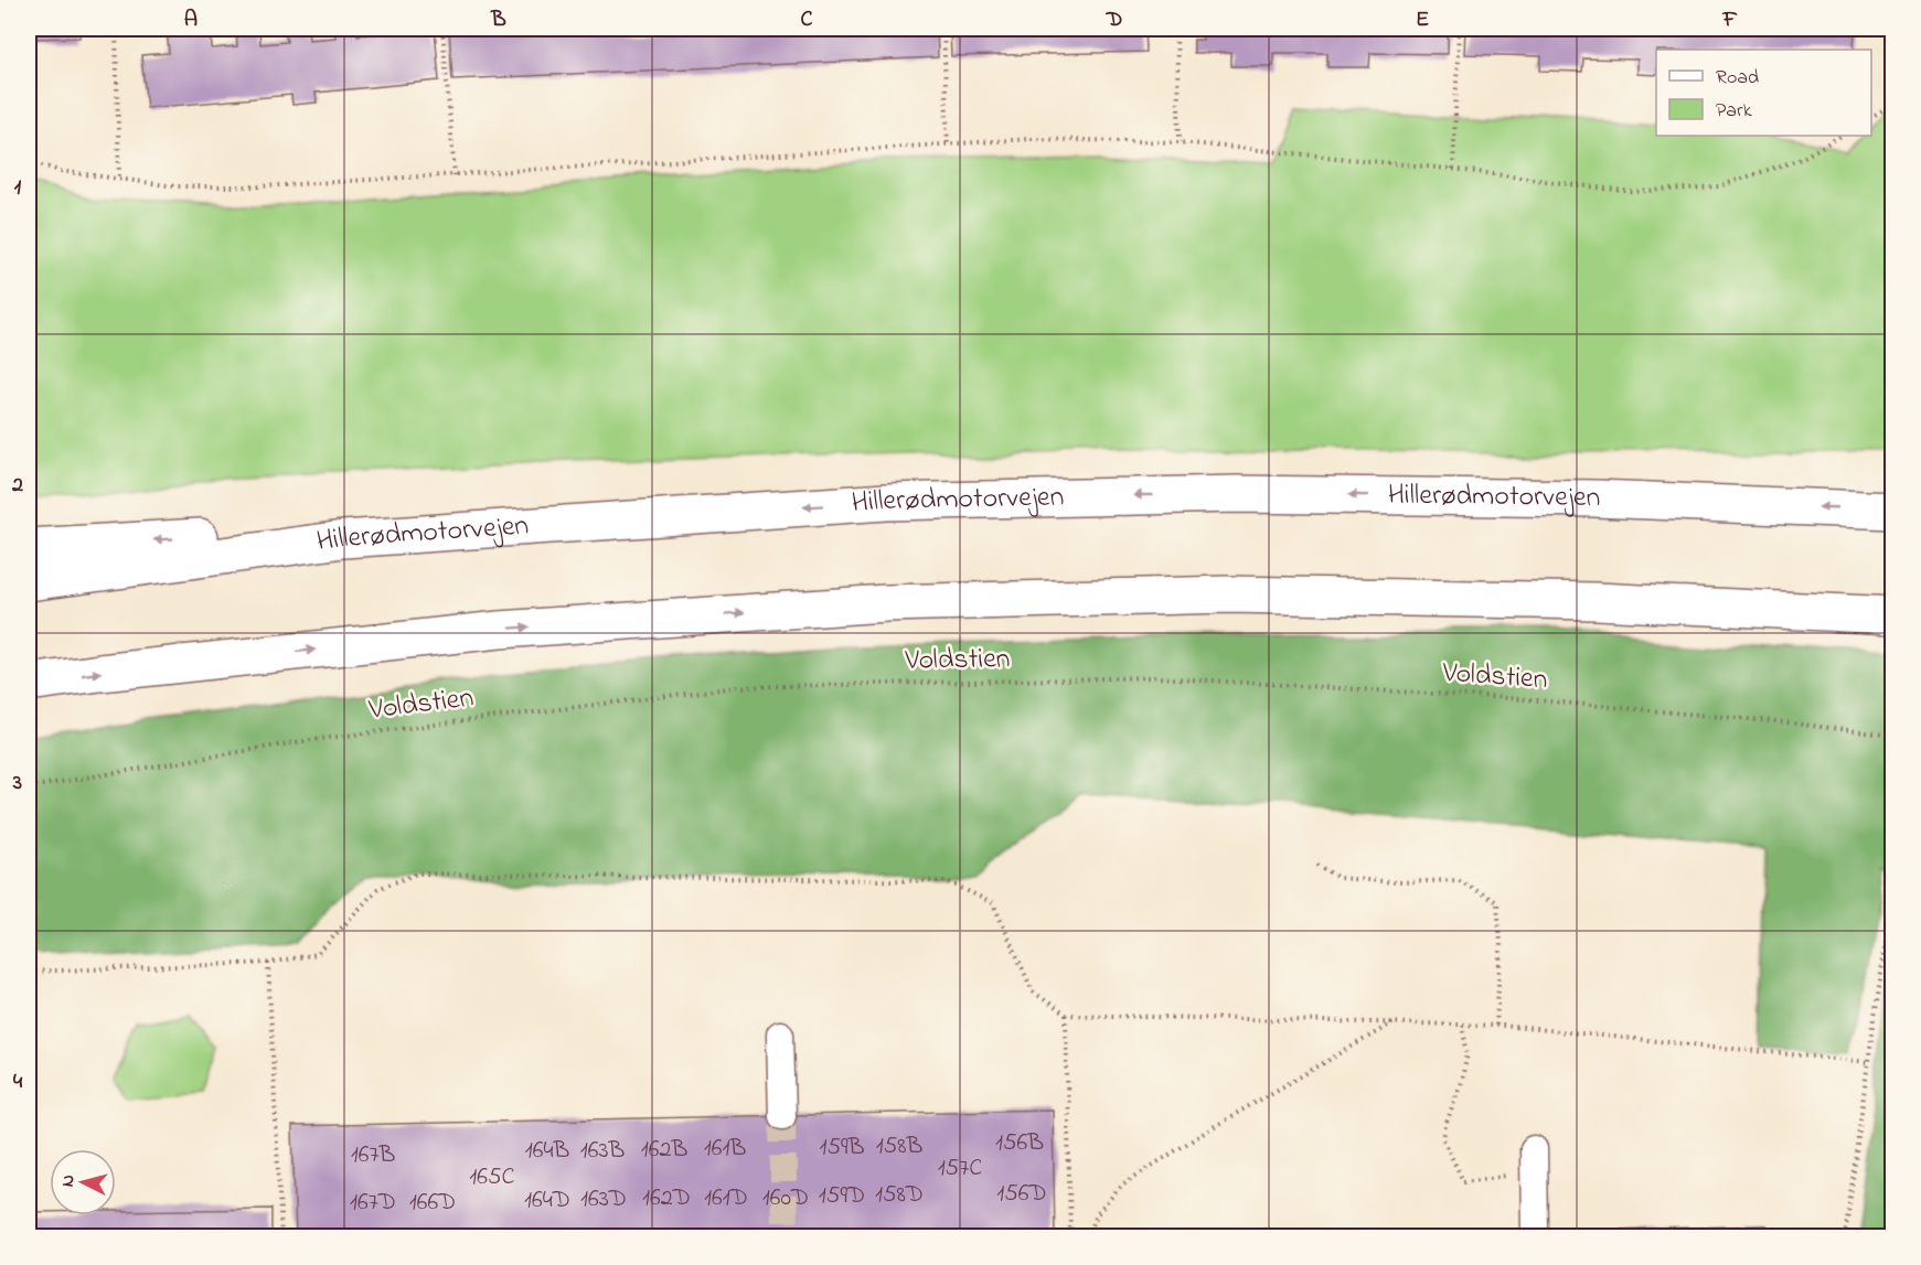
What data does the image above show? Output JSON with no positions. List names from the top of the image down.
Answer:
{
  "streets": {
    "highway": ["Hillerødmotorvejen"],
    "path": ["Voldstien"]
  },
  "house_numbers": [
    "156B",
    "158B",
    "159B",
    "161B",
    "162B",
    "164B",
    "163B",
    "167B",
    "157C",
    "165C",
    "156D",
    "158D",
    "159D",
    "162D",
    "161D",
    "160D",
    "163D",
    "164D",
    "167D",
    "166D"
  ],
  "legend": ["Road", "Park"],
  "north": "left",
  "grid": {
    "columns": [
      "A",
      "B",
      "C",
      "D",
      "E",
      "F"
    ],
    "rows": [
      "1",
      "2",
      "3",
      "4"
    ]
  }
}
